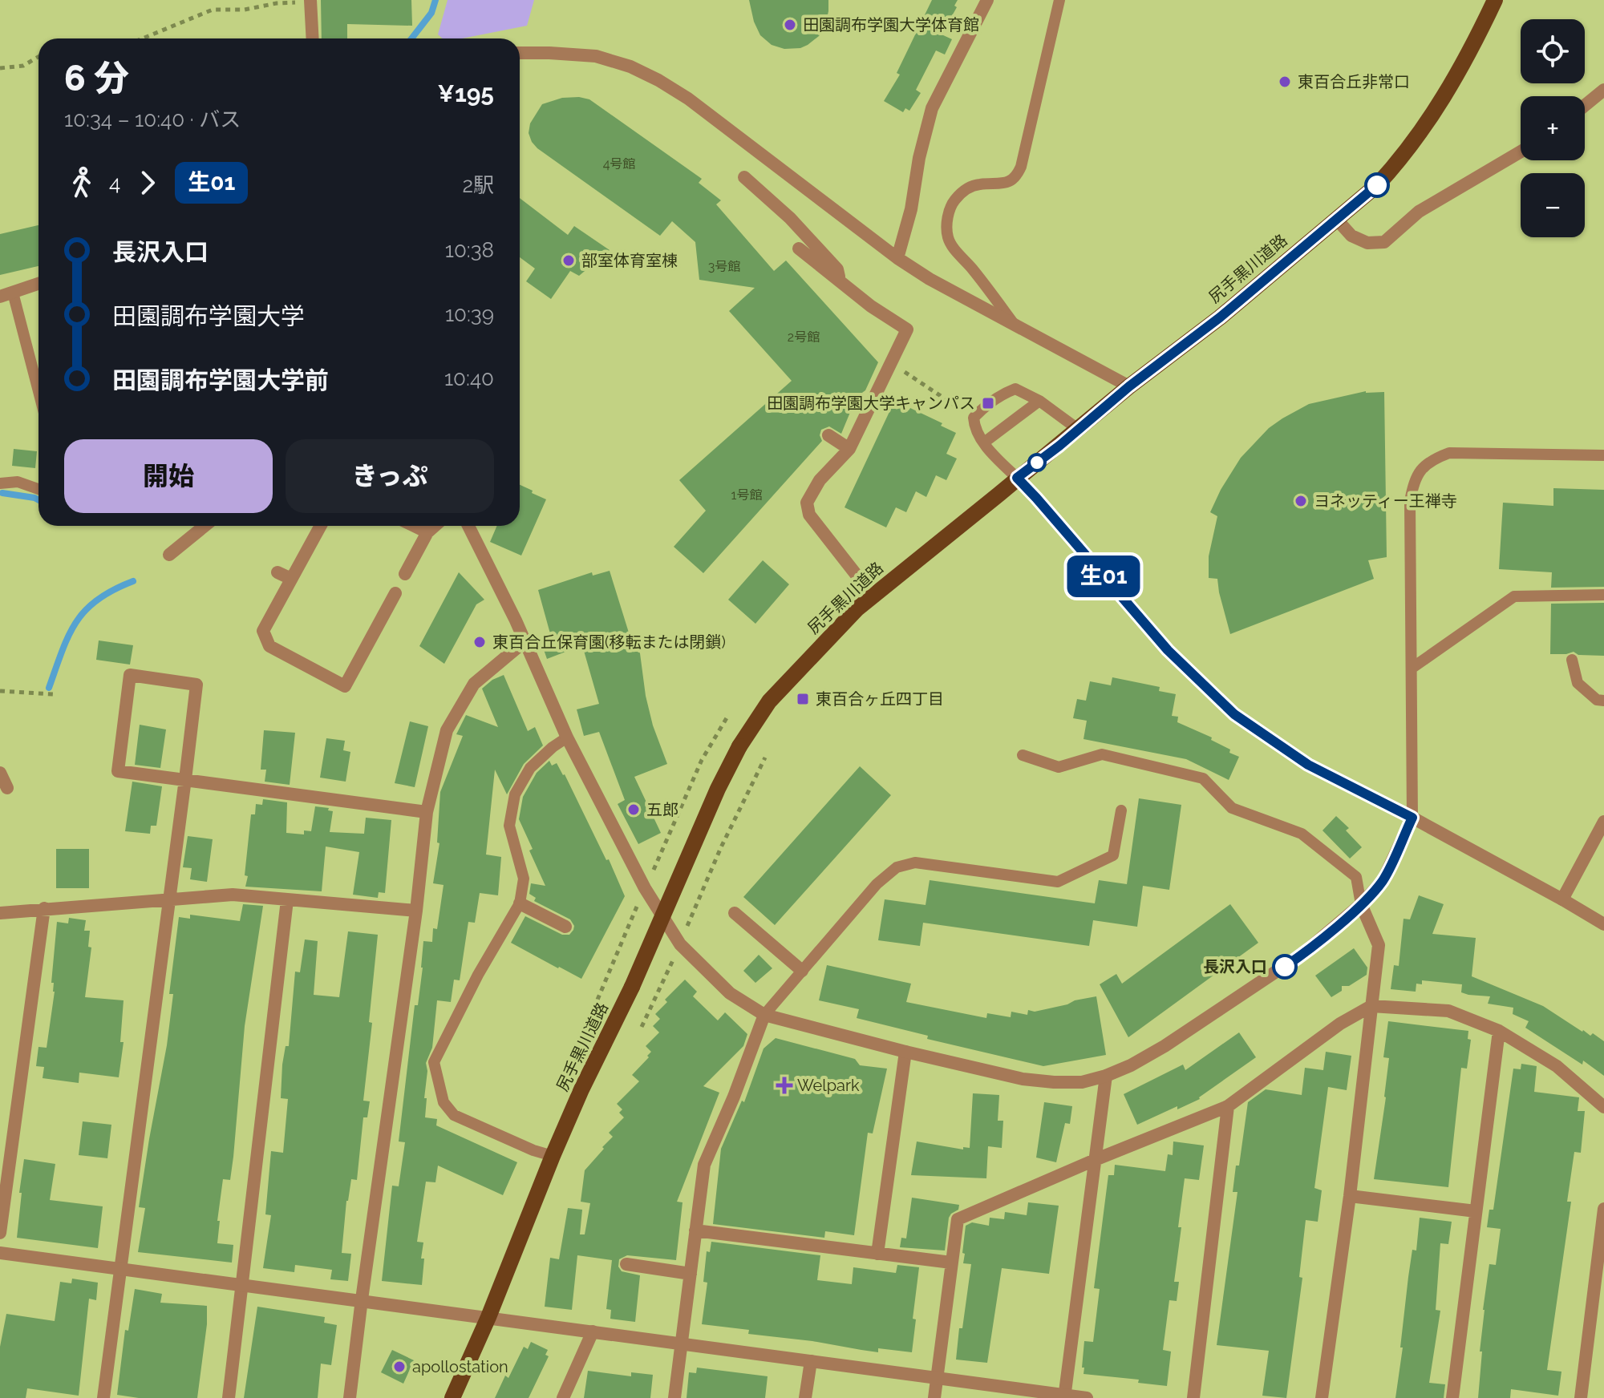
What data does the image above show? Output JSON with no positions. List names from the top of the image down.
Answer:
{
  "streets": {
    "main road": ["尻手黒川道路"]
  },
  "places": {
    "other": [
      "田園調布学園大学体育館",
      "東百合丘非常口",
      "部室体育室棟",
      "ヨネッティー王禅寺",
      "東百合丘保育園(移転または閉鎖)",
      "五郎",
      "長沢入口",
      "apollostation"
    ],
    "transit": ["田園調布学園大学キャンパス", "東百合ヶ丘四丁目"],
    "health": ["Welpark"]
  },
  "lines": ["bus line 生01"],
  "house_numbers": [
    "4号館",
    "3号館",
    "2号館",
    "1号館"
  ],
  "page": {
    "on_map": "生01",
    "map_buttons": ["+", "−"],
    "heading": ["6 分", "10:34 – 10:40 · バス", "¥195"],
    "legs": ["4", "生01", "2駅"],
    "list": [
      {
        "name": "長沢入口",
        "value": "10:38"
      },
      {
        "name": "田園調布学園大学",
        "value": "10:39"
      },
      {
        "name": "田園調布学園大学前",
        "value": "10:40"
      }
    ],
    "buttons": ["開始", "きっぷ"]
  }
}
